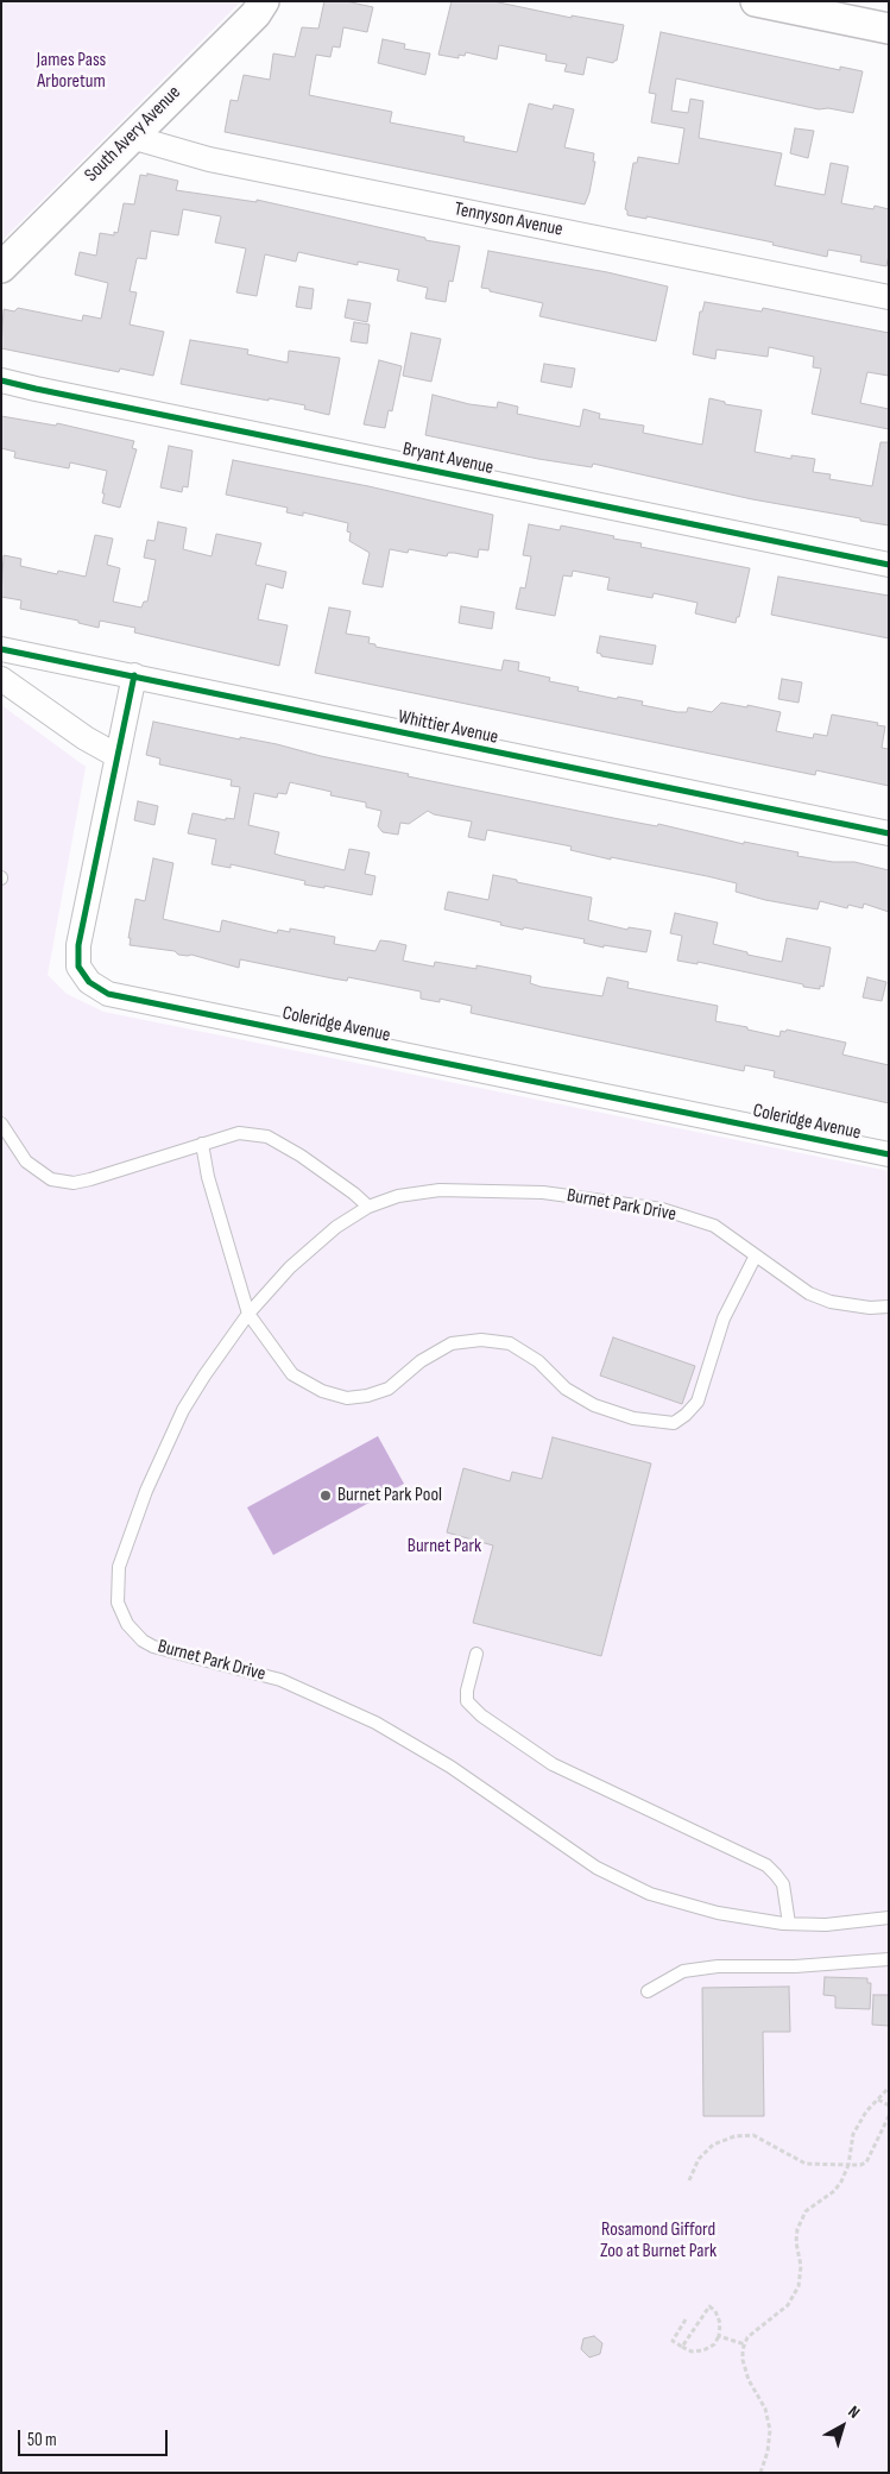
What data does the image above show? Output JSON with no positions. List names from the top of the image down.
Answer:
{
  "streets": {
    "street": [
      "South Avery Avenue",
      "Tennyson Avenue",
      "Bryant Avenue",
      "Whittier Avenue",
      "Coleridge Avenue"
    ],
    "lane": ["Burnet Park Drive"]
  },
  "crossings": [
    ["South Avery Avenue", "Tennyson Avenue"],
    ["Whittier Avenue", "Coleridge Avenue"]
  ],
  "parks": ["James Pass Arboretum", "Burnet Park", "Rosamond Gifford Zoo at Burnet Park"],
  "places": ["Burnet Park Pool"],
  "scale_bar": "50 m",
  "north": "top right"
}
